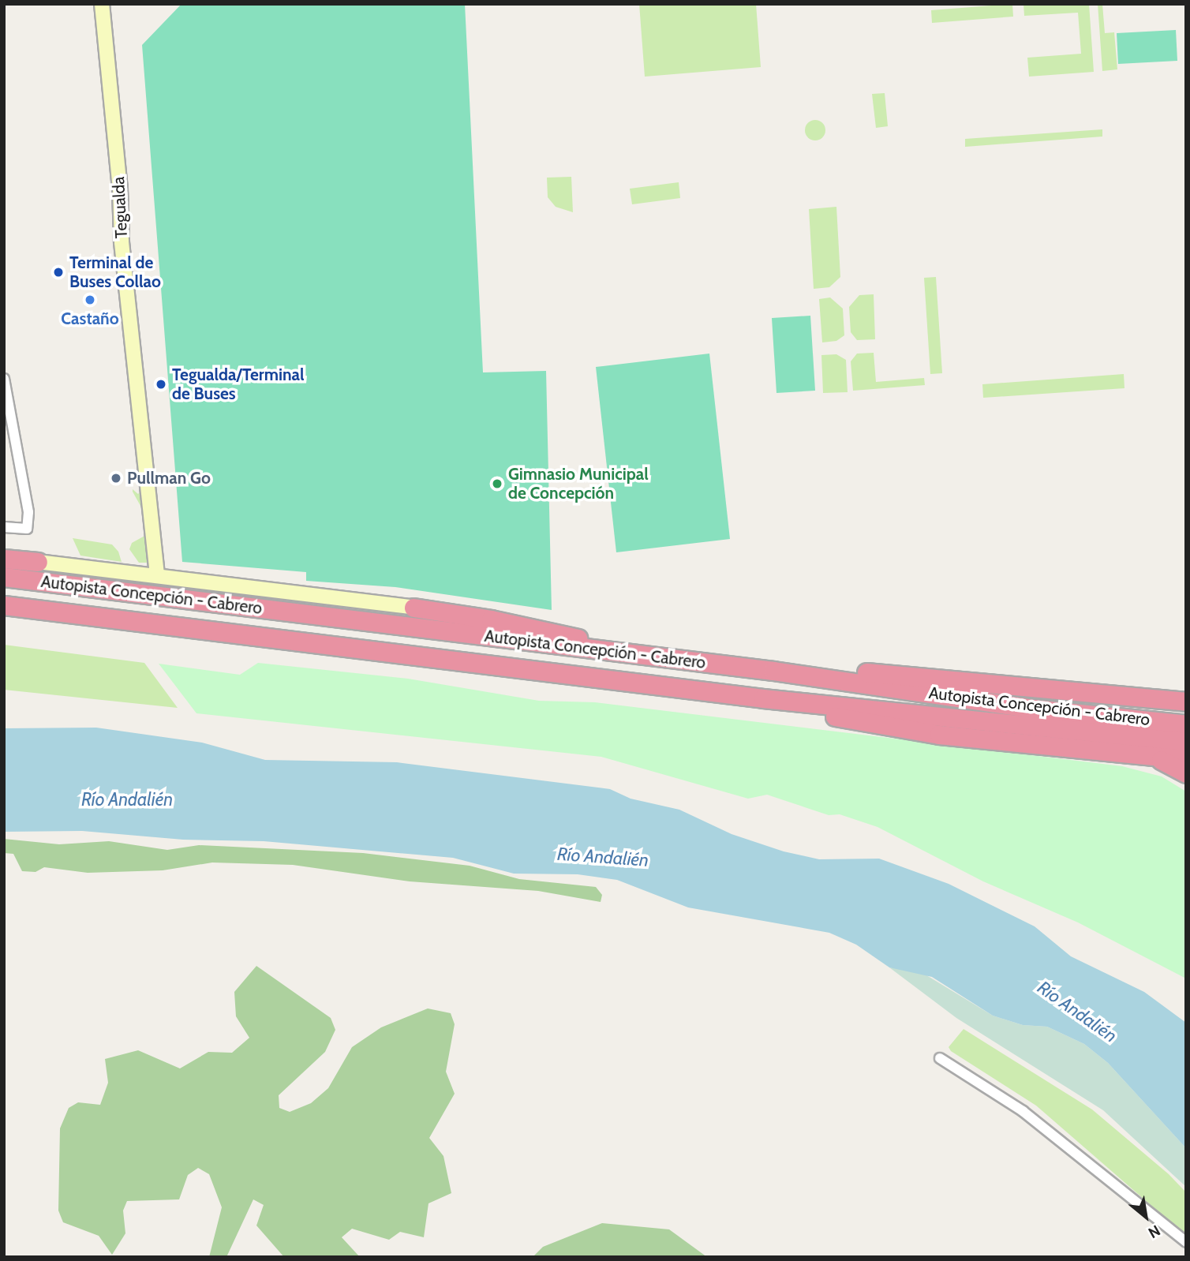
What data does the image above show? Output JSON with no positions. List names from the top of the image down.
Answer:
{
  "streets": {
    "highway": ["Autopista Concepción - Cabrero"],
    "street": ["Tegualda"]
  },
  "water": ["Río Andalién"],
  "places": [
    "Terminal de Buses Collao",
    "Castaño",
    "Tegualda/Terminal de Buses",
    "Pullman Go",
    "Gimnasio Municipal de Concepción"
  ],
  "north": "bottom right"
}
